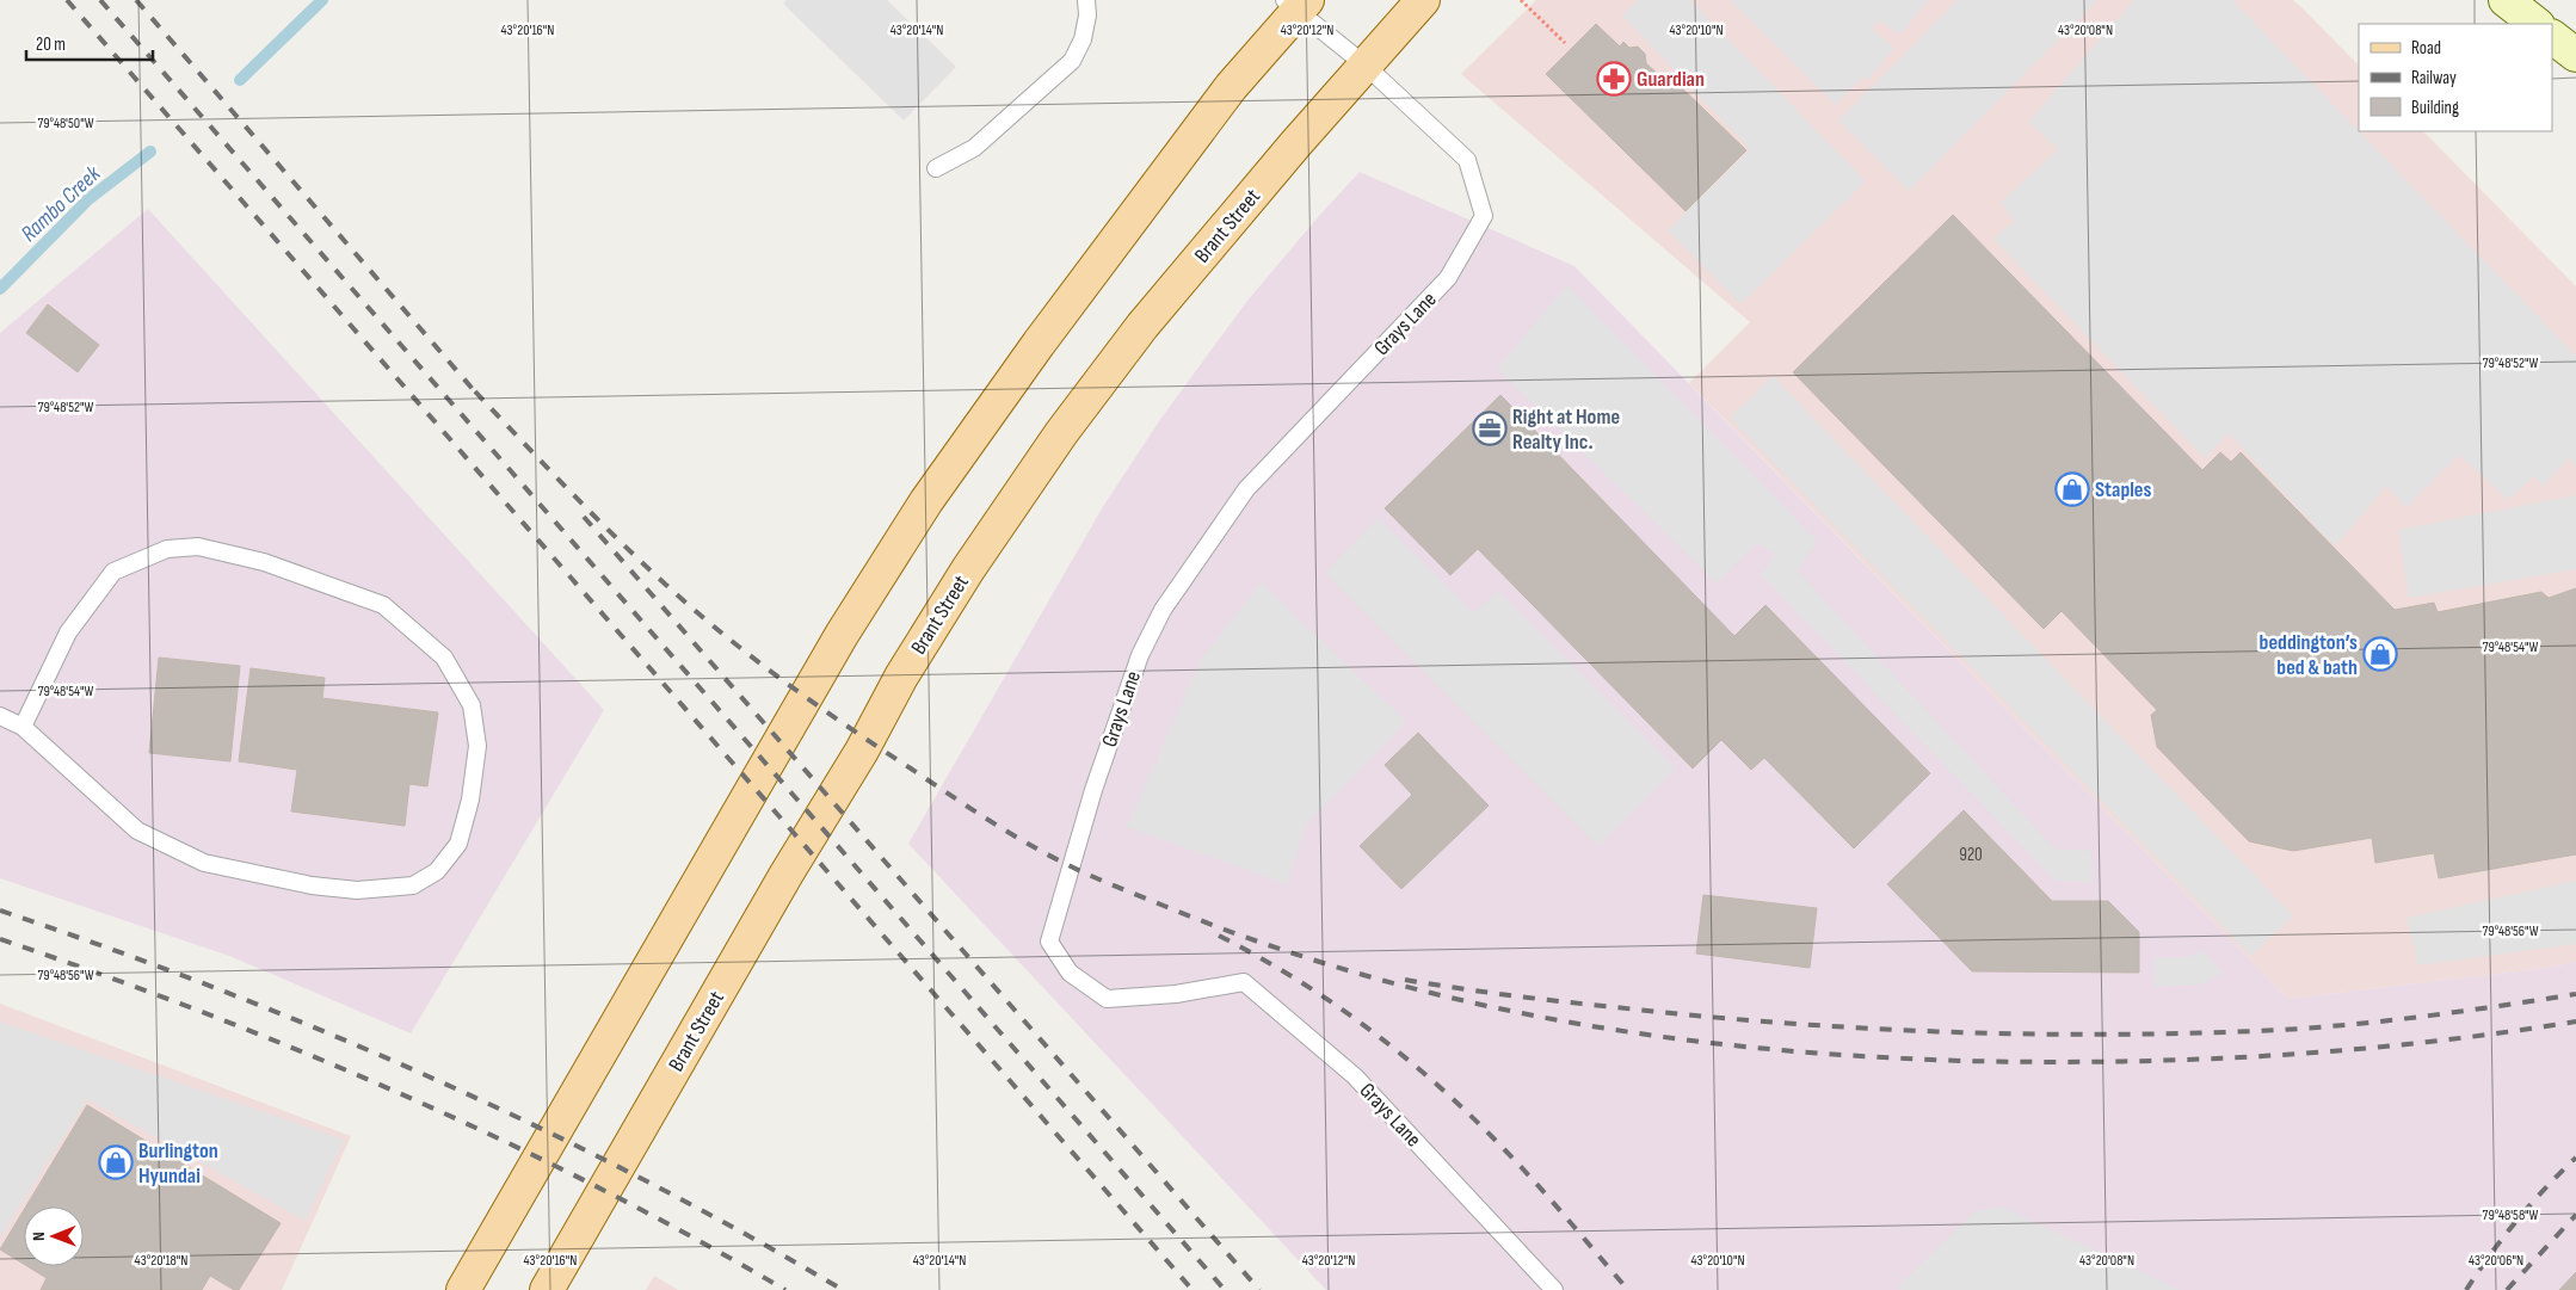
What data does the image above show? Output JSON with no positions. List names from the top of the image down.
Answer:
{
  "streets": {
    "main road": ["Brant Street"],
    "lane": ["Grays Lane"]
  },
  "crossings": [
    ["Brant Street", "Grays Lane"]
  ],
  "water": ["Rambo Creek"],
  "places": {
    "pharmacy": ["Guardian"],
    "office": ["Right at Home Realty Inc."],
    "shop": ["Staples", "beddington’s bed & bath", "Burlington Hyundai"]
  },
  "house_numbers": ["920"],
  "legend": ["Road", "Railway", "Building"],
  "scale_bar": "20 m",
  "north": "left",
  "coordinates": [
    "43°20'16\"N",
    "43°20'14\"N",
    "43°20'12\"N",
    "43°20'10\"N",
    "43°20'08\"N",
    "79°48'50\"W",
    "79°48'52\"W",
    "79°48'54\"W",
    "79°48'56\"W",
    "79°48'58\"W",
    "43°20'18\"N",
    "43°20'06\"N"
  ]
}
